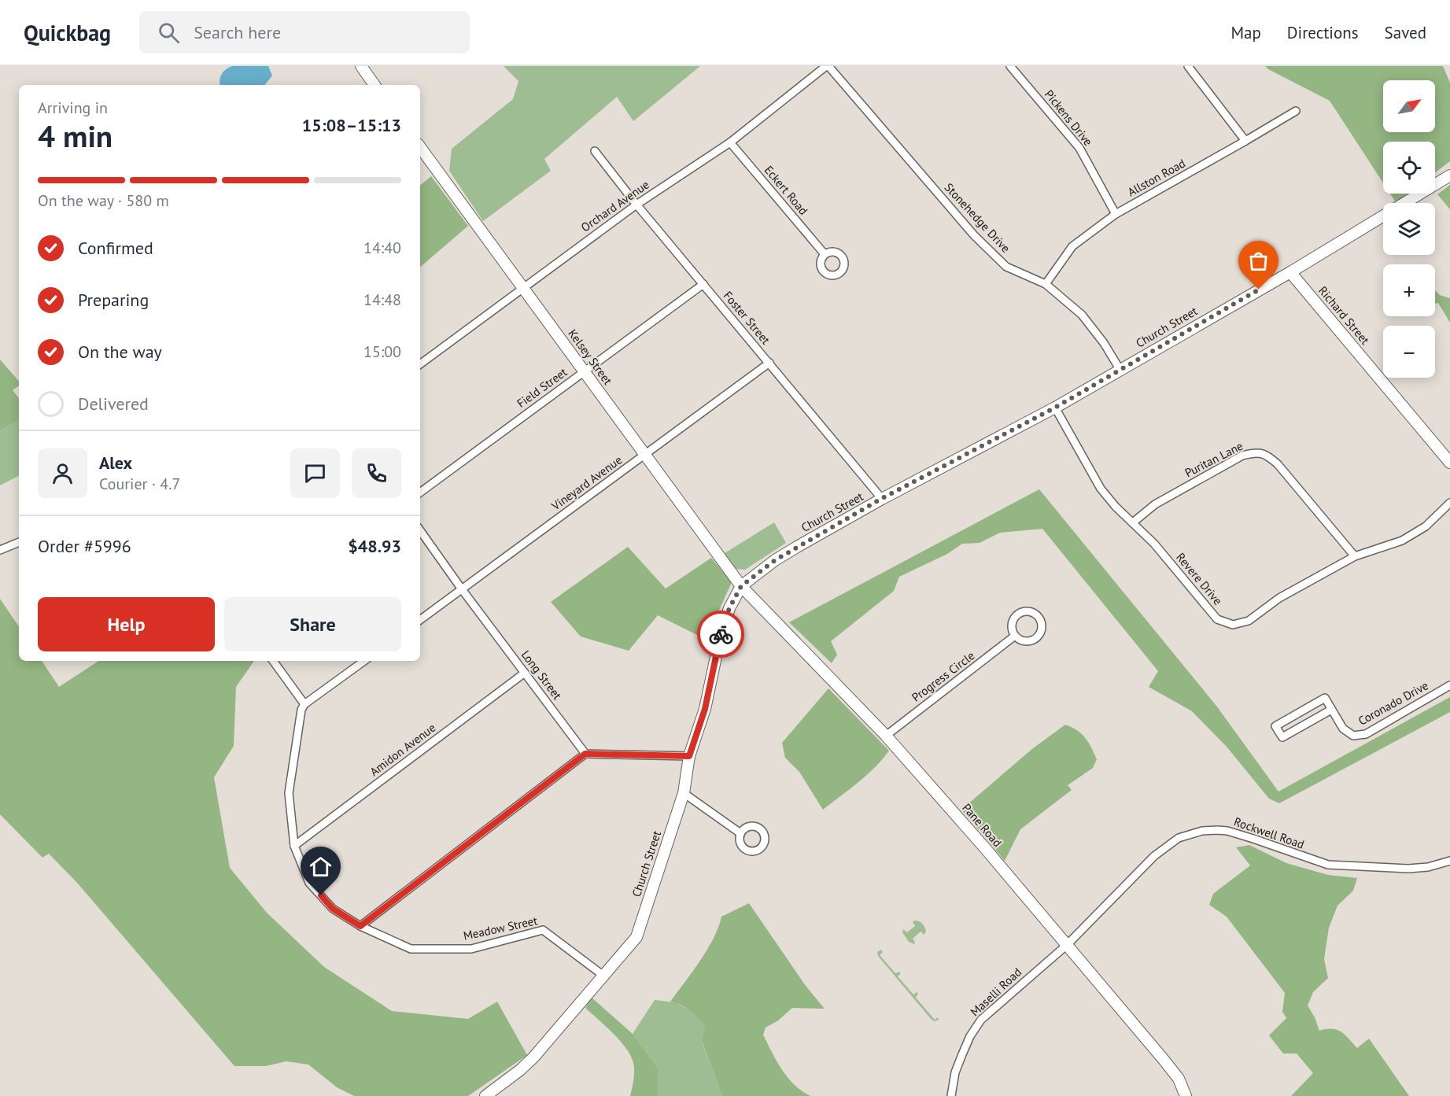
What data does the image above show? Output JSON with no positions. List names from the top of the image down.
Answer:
{
  "streets": {
    "street": [
      "Pickens Drive",
      "Allston Road",
      "Eckert Road",
      "Orchard Avenue",
      "Stonehedge Drive",
      "Richard Street",
      "Foster Street",
      "Church Street",
      "Kelsey Street",
      "Field Street",
      "Puritan Lane",
      "Vineyard Avenue",
      "Revere Drive",
      "Long Street",
      "Progress Circle",
      "Coronado Drive",
      "Amidon Avenue",
      "Pane Road",
      "Rockwell Road",
      "Meadow Street",
      "Maselli Road"
    ]
  },
  "crossings": [
    ["Pickens Drive", "Allston Road"],
    ["Allston Road", "Stonehedge Drive"],
    ["Eckert Road", "Orchard Avenue"],
    ["Orchard Avenue", "Stonehedge Drive"],
    ["Orchard Avenue", "Foster Street"],
    ["Orchard Avenue", "Kelsey Street"],
    ["Stonehedge Drive", "Church Street"],
    ["Richard Street", "Church Street"],
    ["Foster Street", "Church Street"],
    ["Foster Street", "Field Street"],
    ["Foster Street", "Vineyard Avenue"],
    ["Church Street", "Kelsey Street"],
    ["Church Street", "Revere Drive"],
    ["Church Street", "Pane Road"],
    ["Church Street", "Meadow Street"],
    ["Kelsey Street", "Field Street"],
    ["Kelsey Street", "Vineyard Avenue"],
    ["Kelsey Street", "Pane Road"],
    ["Puritan Lane", "Revere Drive"],
    ["Vineyard Avenue", "Long Street"],
    ["Long Street", "Amidon Avenue"],
    ["Progress Circle", "Pane Road"],
    ["Amidon Avenue", "Meadow Street"],
    ["Pane Road", "Rockwell Road"],
    ["Pane Road", "Maselli Road"],
    ["Rockwell Road", "Maselli Road"]
  ],
  "north": "top right",
  "page": {
    "header": "Quickbag",
    "search": "Search here",
    "nav": ["Map", "Directions", "Saved"],
    "map_buttons": ["+", "−"],
    "heading": ["4 min", "Arriving in", "15:08–15:13"],
    "panel": [
      "Alex",
      "Courier · 4.7",
      "Order #5996",
      "$48.93"
    ],
    "bar": "On the way · 580 m",
    "list": [
      ["Confirmed", "14:40"],
      ["Preparing", "14:48"],
      ["On the way", "15:00"],
      "Delivered"
    ],
    "buttons": ["Help", "Share"]
  }
}
